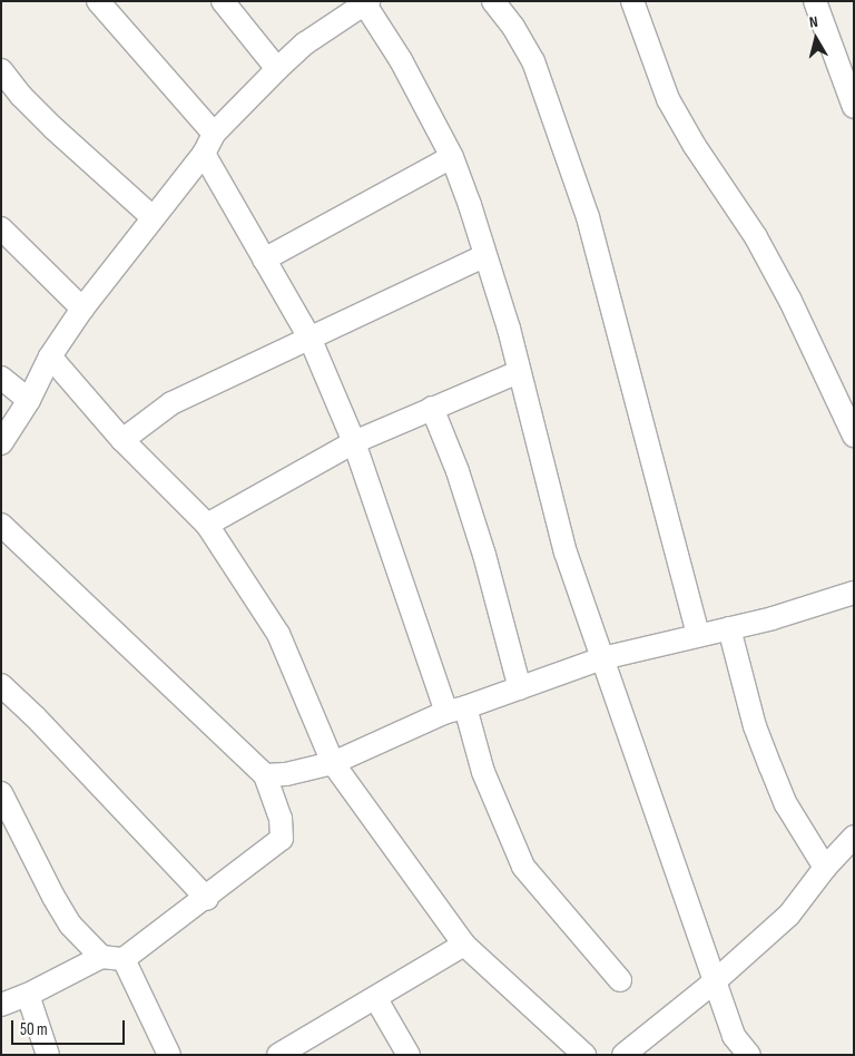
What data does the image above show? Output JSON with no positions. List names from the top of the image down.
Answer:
{
  "scale_bar": "50 m",
  "north": "top"
}
